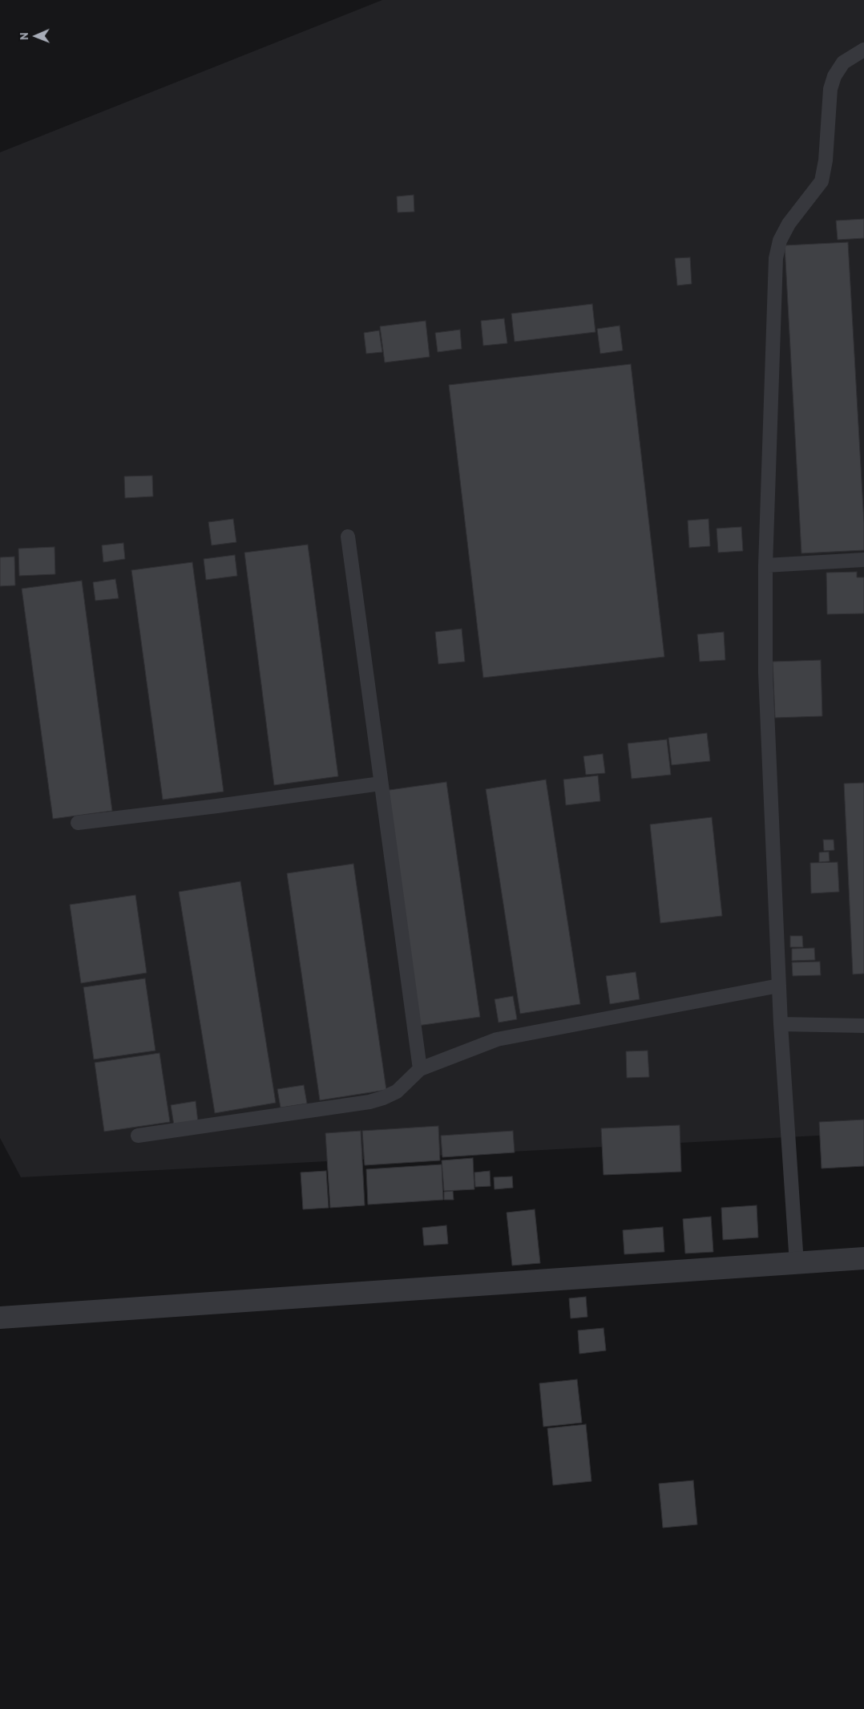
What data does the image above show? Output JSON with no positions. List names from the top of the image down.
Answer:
{
  "north": "left"
}
